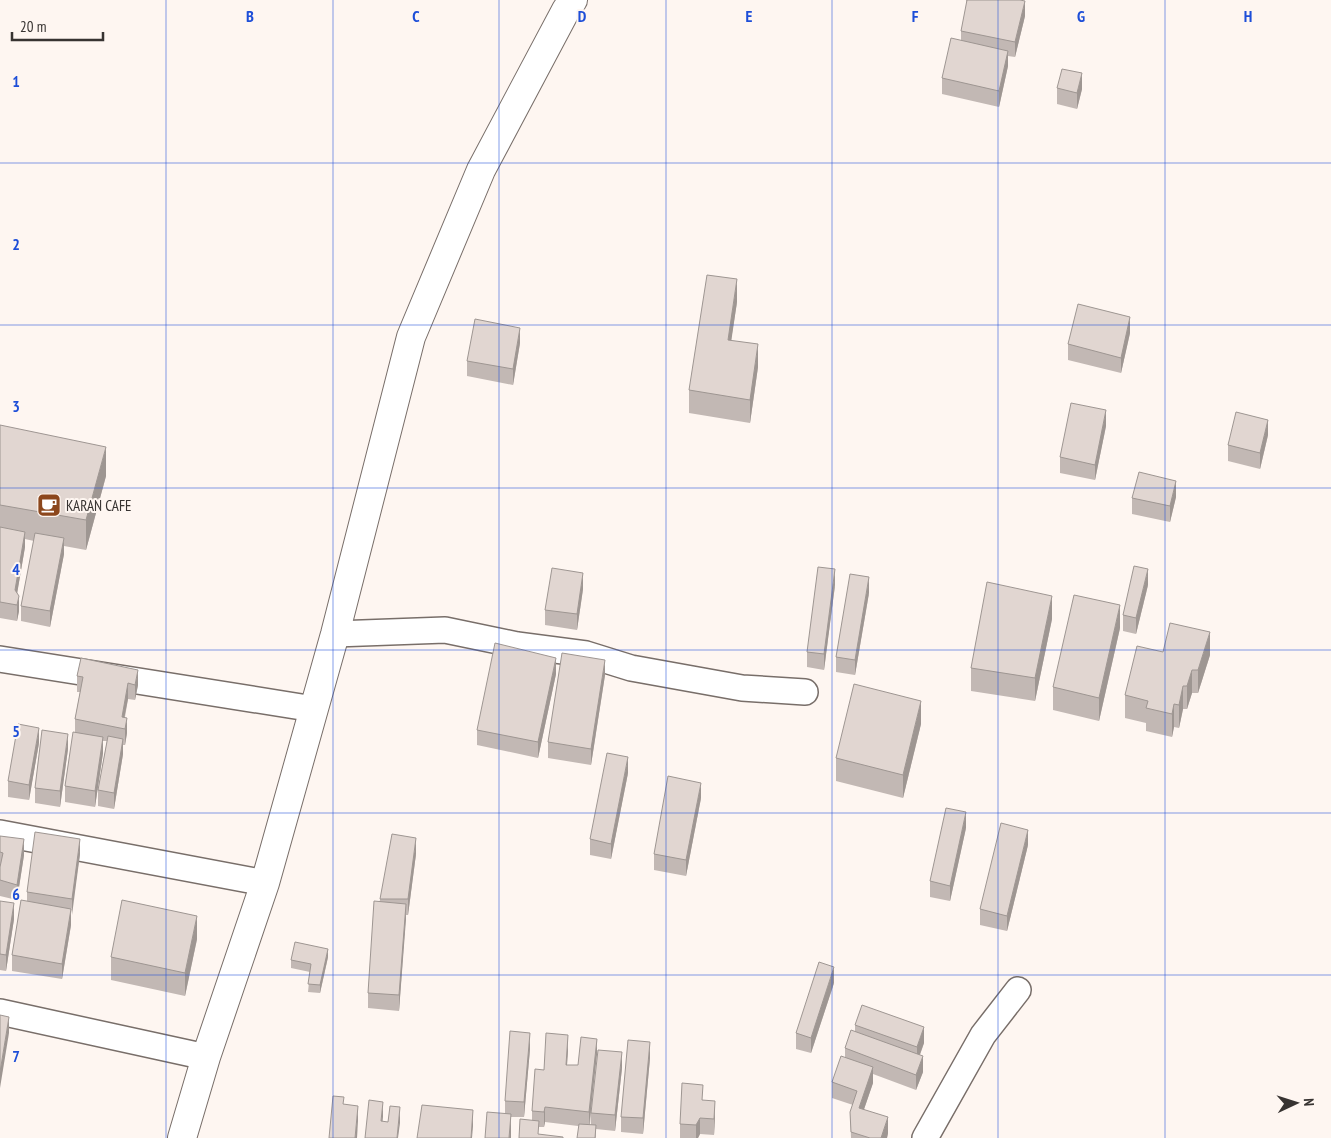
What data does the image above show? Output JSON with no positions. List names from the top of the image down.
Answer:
{
  "places": {
    "cafe": ["KARAN CAFE"]
  },
  "scale_bar": "20 m",
  "north": "right",
  "grid": {
    "columns": [
      "B",
      "C",
      "D",
      "E",
      "F",
      "G",
      "H"
    ],
    "rows": [
      "1",
      "2",
      "3",
      "4",
      "5",
      "6",
      "7"
    ]
  }
}
